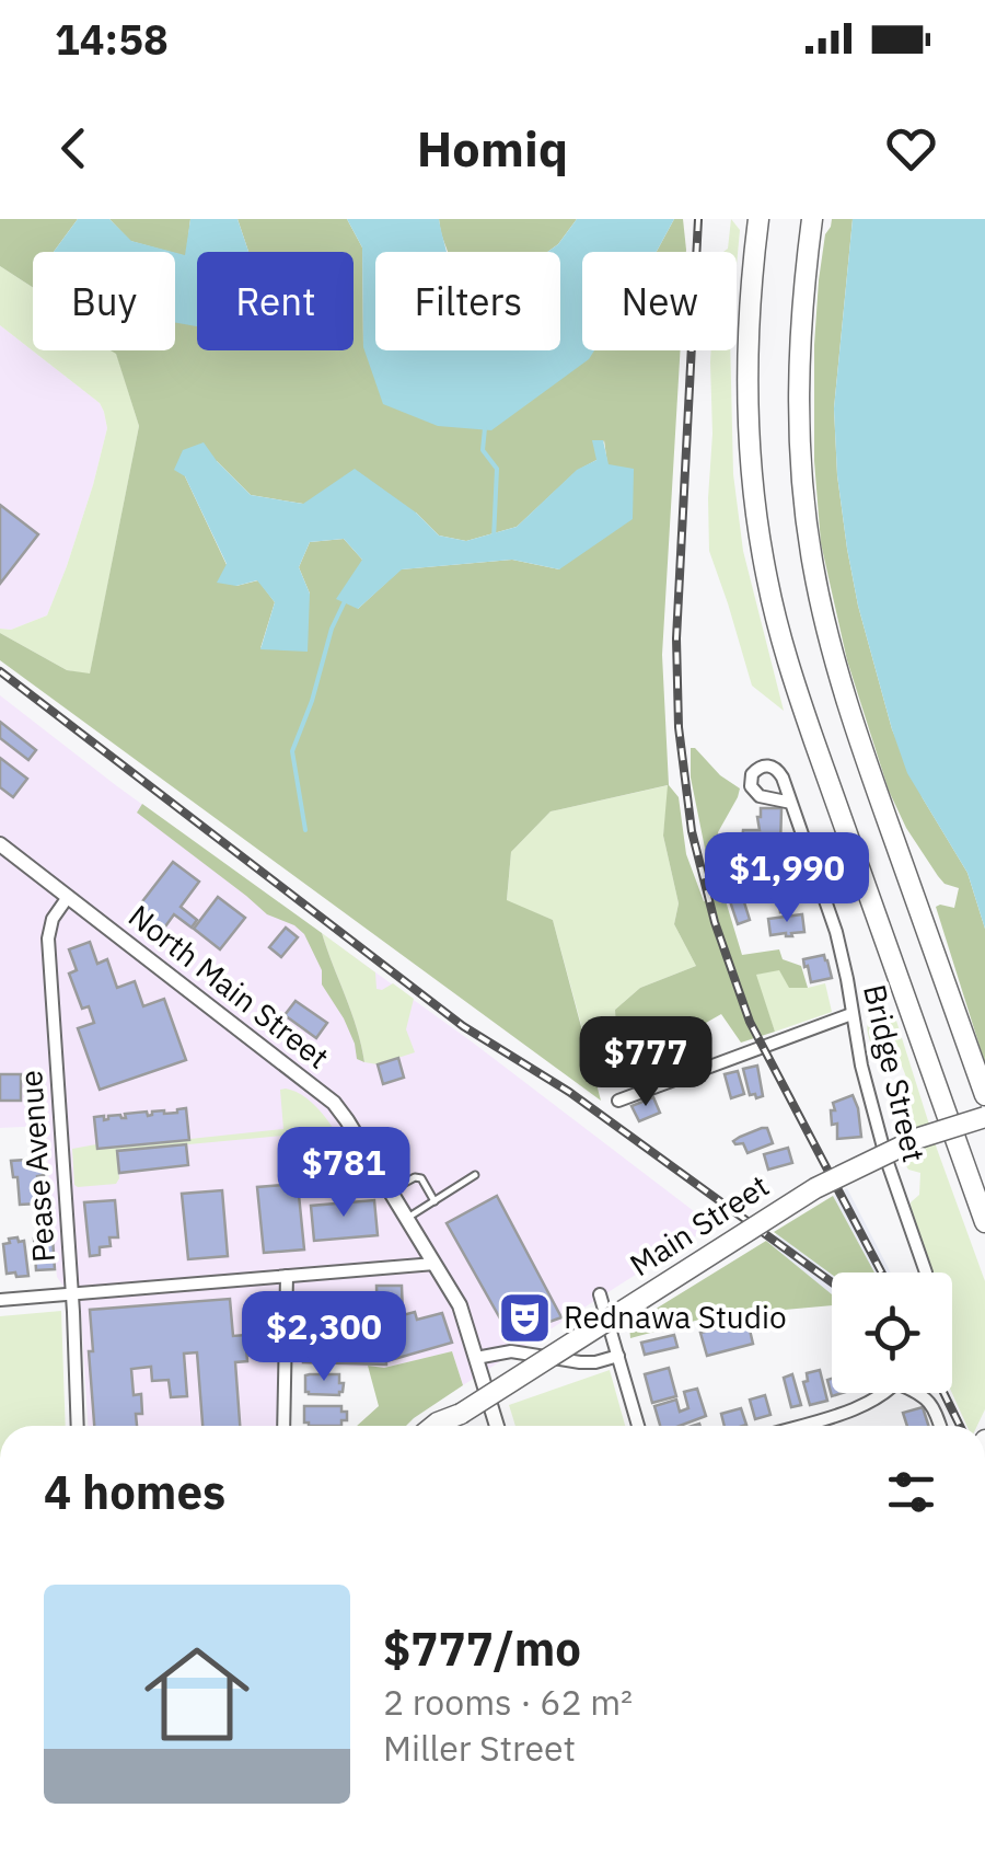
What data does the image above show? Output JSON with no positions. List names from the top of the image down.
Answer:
{
  "streets": {
    "highway": ["Main Street"],
    "street": ["North Main Street", "Bridge Street", "Pease Avenue"]
  },
  "crossings": [
    ["North Main Street", "Pease Avenue"]
  ],
  "places": {
    "theatre": ["Rednawa Studio"]
  },
  "page": {
    "status": "14:58",
    "header": "Homiq",
    "chip": [
      "Buy",
      "Rent",
      "Filters",
      "New"
    ],
    "price": [
      "$1,990",
      "$777",
      "$781",
      "$2,300"
    ],
    "heading": "4 homes",
    "list": [
      {
        "name": "$777/mo",
        "note": "2 rooms · 62 m² · Miller Street"
      }
    ]
  }
}
